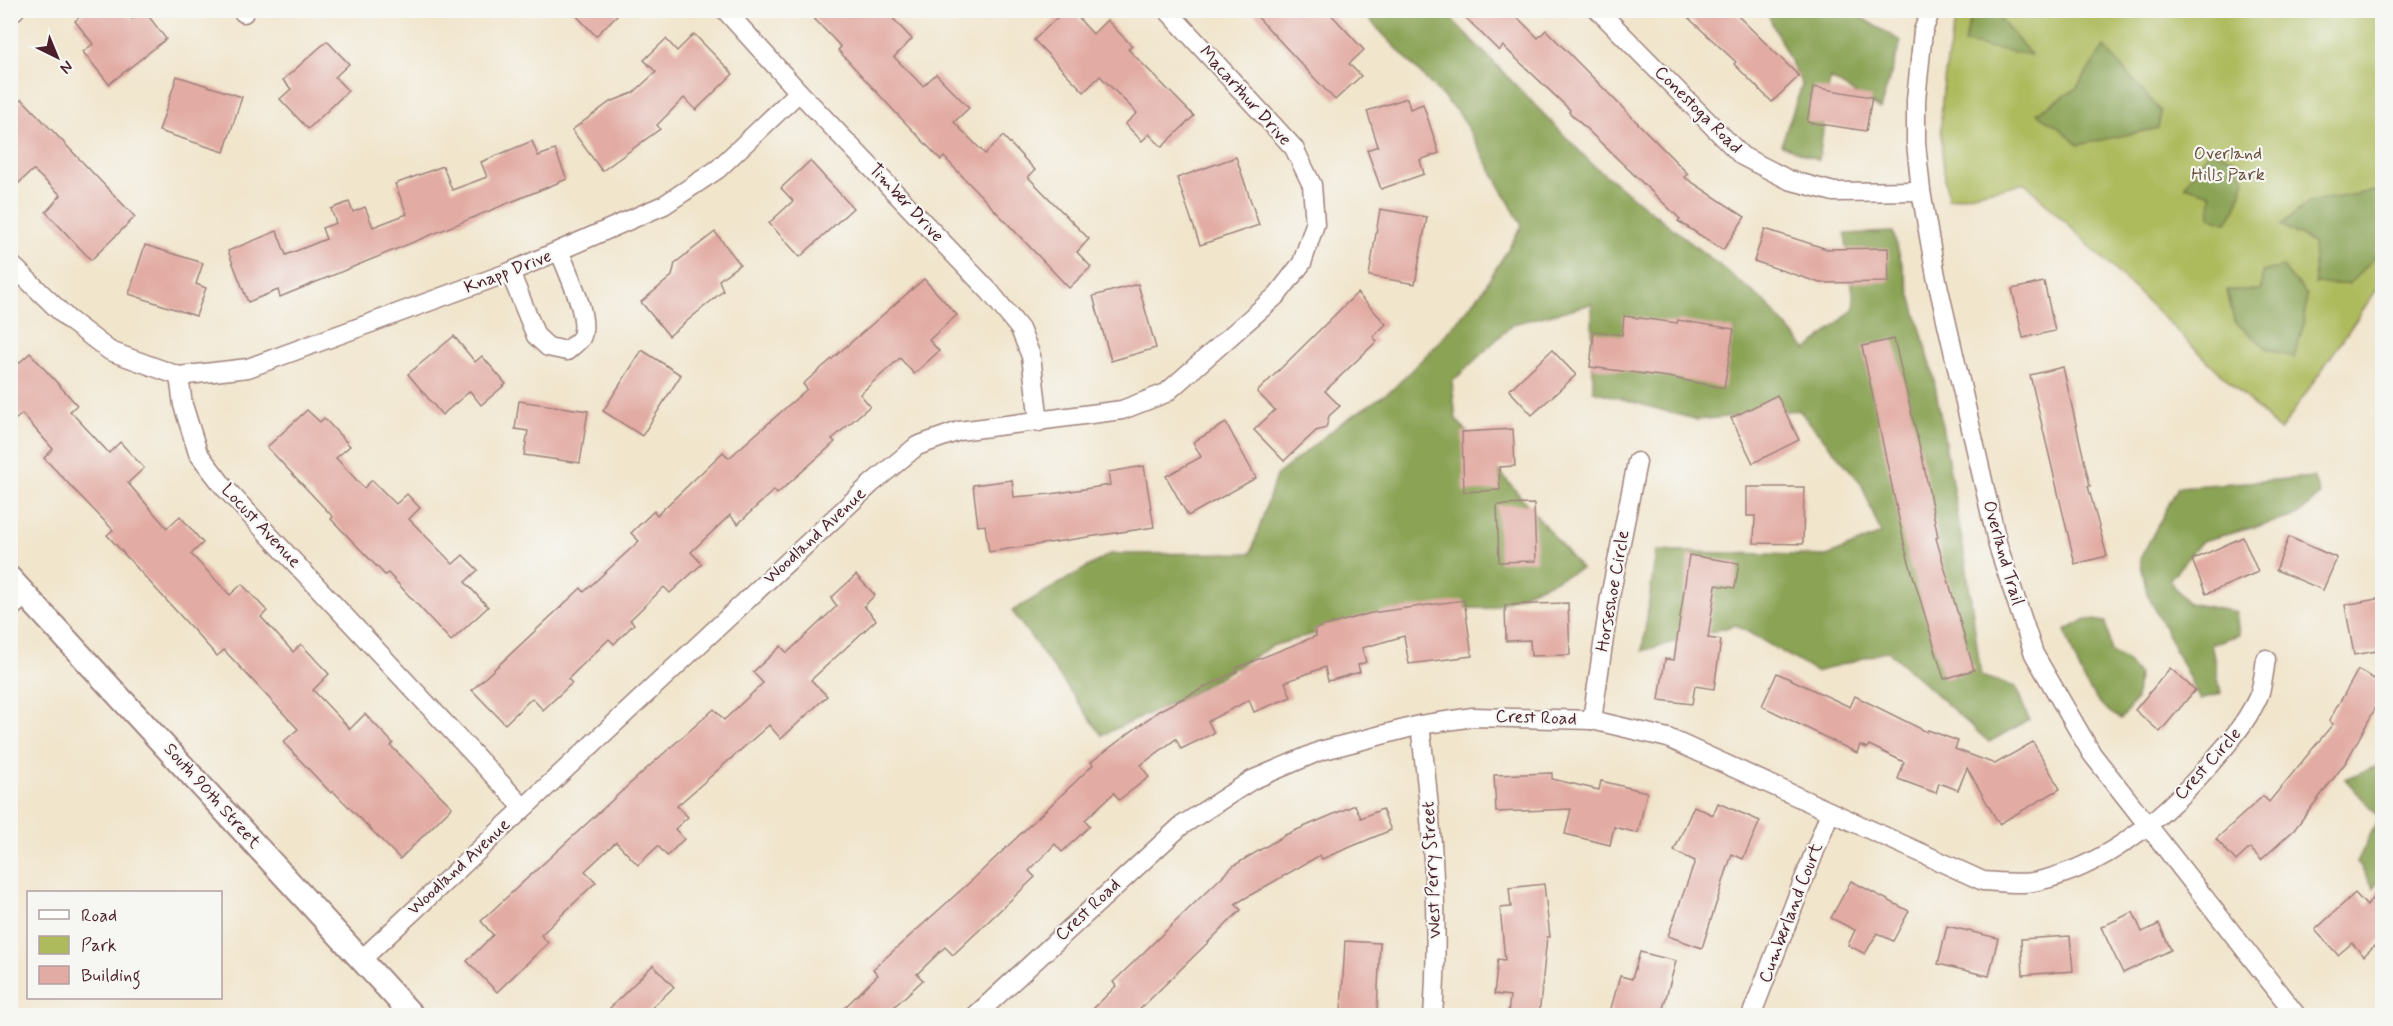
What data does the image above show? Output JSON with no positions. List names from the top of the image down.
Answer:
{
  "streets": {
    "street": [
      "Macarthur Drive",
      "Conestoga Road",
      "Timber Drive",
      "Knapp Drive",
      "Locust Avenue",
      "Woodland Avenue",
      "Overland Trail",
      "Horseshoe Circle",
      "Crest Road",
      "Crest Circle",
      "South 90th Street",
      "West Perry Street",
      "Cumberland Court"
    ]
  },
  "crossings": [
    ["Macarthur Drive", "Woodland Avenue"],
    ["Conestoga Road", "Overland Trail"],
    ["Timber Drive", "Knapp Drive"],
    ["Timber Drive", "Woodland Avenue"],
    ["Knapp Drive", "Locust Avenue"],
    ["Locust Avenue", "Woodland Avenue"],
    ["Woodland Avenue", "South 90th Street"],
    ["Overland Trail", "Crest Road"],
    ["Overland Trail", "Crest Circle"],
    ["Horseshoe Circle", "Crest Road"],
    ["Crest Road", "Crest Circle"],
    ["Crest Road", "West Perry Street"],
    ["Crest Road", "Cumberland Court"]
  ],
  "parks": ["Overland Hills Park"],
  "legend": ["Road", "Park", "Building"],
  "north": "bottom right"
}
